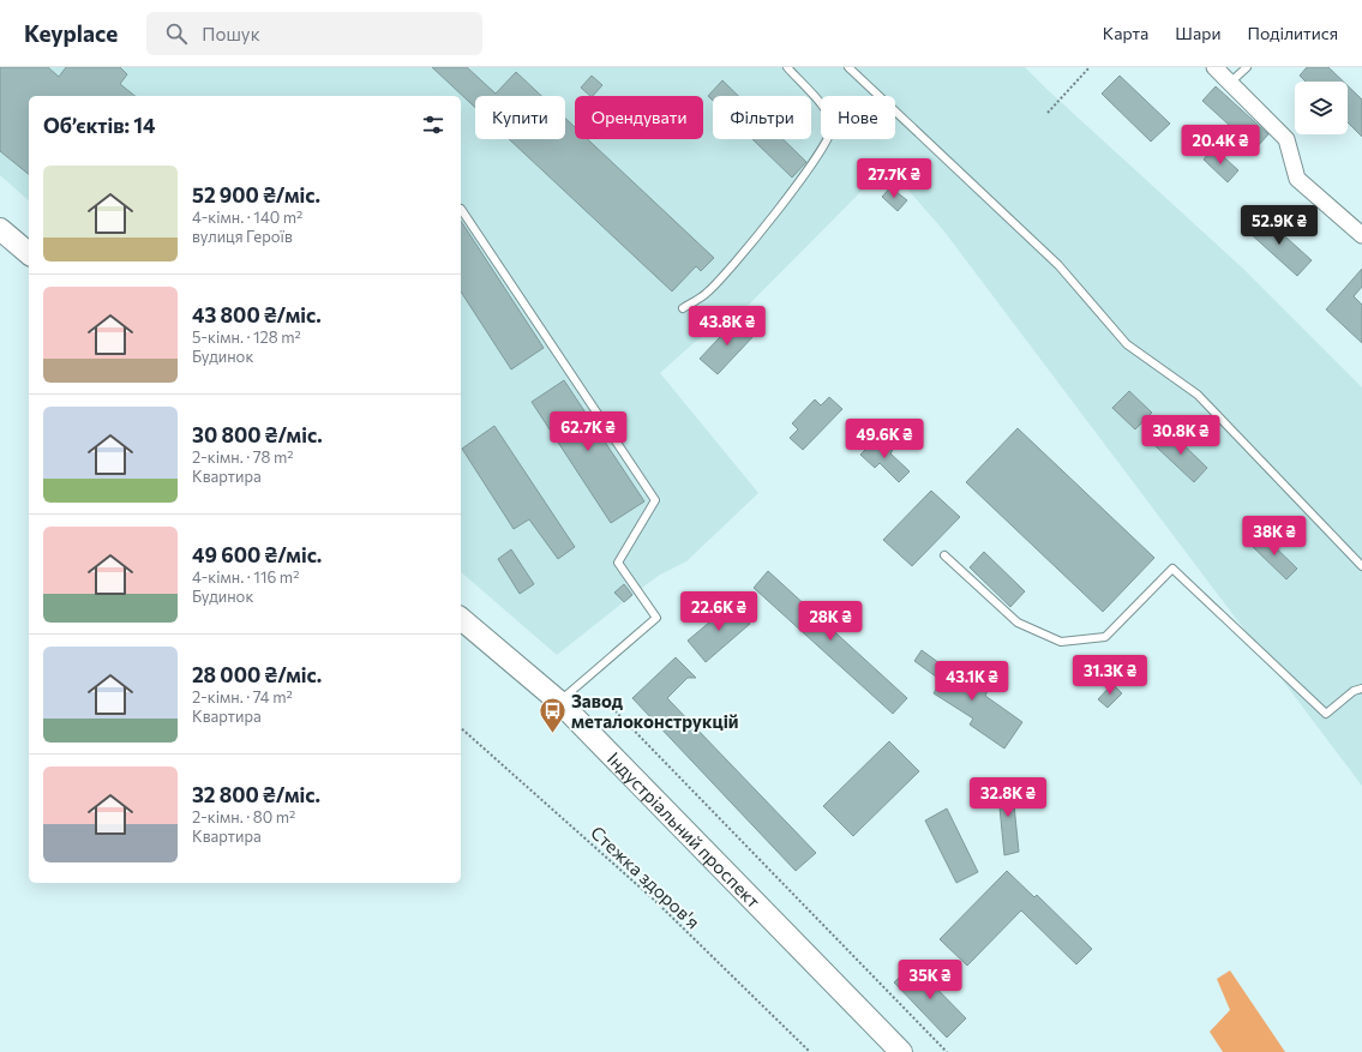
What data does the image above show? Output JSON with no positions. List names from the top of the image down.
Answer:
{
  "streets": {
    "street": ["Індустріальний проспект"],
    "path": ["Стежка здоров'я"]
  },
  "places": {
    "bus stop": ["Завод металоконструкцій"]
  },
  "page": {
    "header": "Keyplace",
    "search": "Пошук",
    "nav": ["Карта", "Шари", "Поділитися"],
    "chip": [
      "Купити",
      "Орендувати",
      "Фільтри",
      "Нове"
    ],
    "heading": "Об’єктів: 14",
    "price": [
      "20.4K ₴",
      "27.7K ₴",
      "52.9K ₴",
      "43.8K ₴",
      "62.7K ₴",
      "30.8K ₴",
      "49.6K ₴",
      "38K ₴",
      "22.6K ₴",
      "28K ₴",
      "31.3K ₴",
      "43.1K ₴",
      "32.8K ₴",
      "35K ₴"
    ],
    "list": [
      {
        "name": "52 900 ₴/міс.",
        "note": "4-кімн. · 140 m² · вулиця Героїв"
      },
      {
        "name": "43 800 ₴/міс.",
        "note": "5-кімн. · 128 m² · Будинок"
      },
      {
        "name": "30 800 ₴/міс.",
        "note": "2-кімн. · 78 m² · Квартира"
      },
      {
        "name": "49 600 ₴/міс.",
        "note": "4-кімн. · 116 m² · Будинок"
      },
      {
        "name": "28 000 ₴/міс.",
        "note": "2-кімн. · 74 m² · Квартира"
      },
      {
        "name": "32 800 ₴/міс.",
        "note": "2-кімн. · 80 m² · Квартира"
      }
    ]
  }
}
